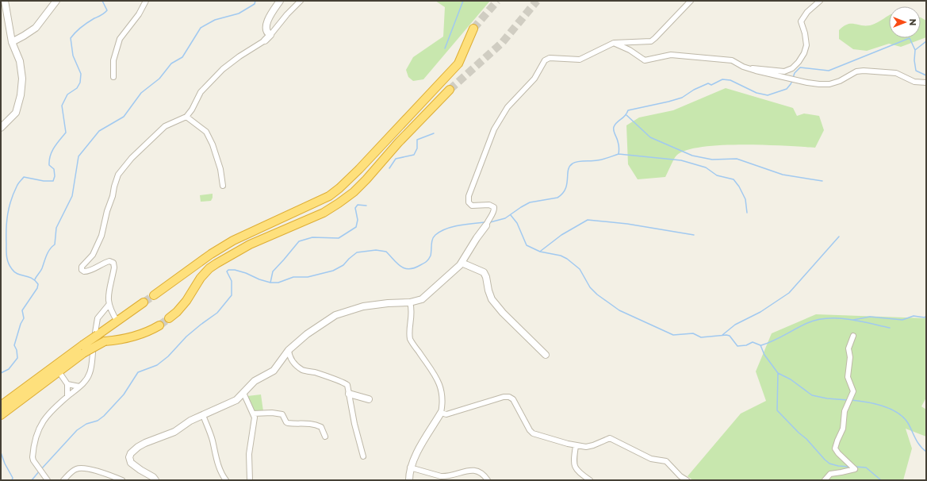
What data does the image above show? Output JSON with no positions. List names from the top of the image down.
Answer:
{
  "north": "right"
}
